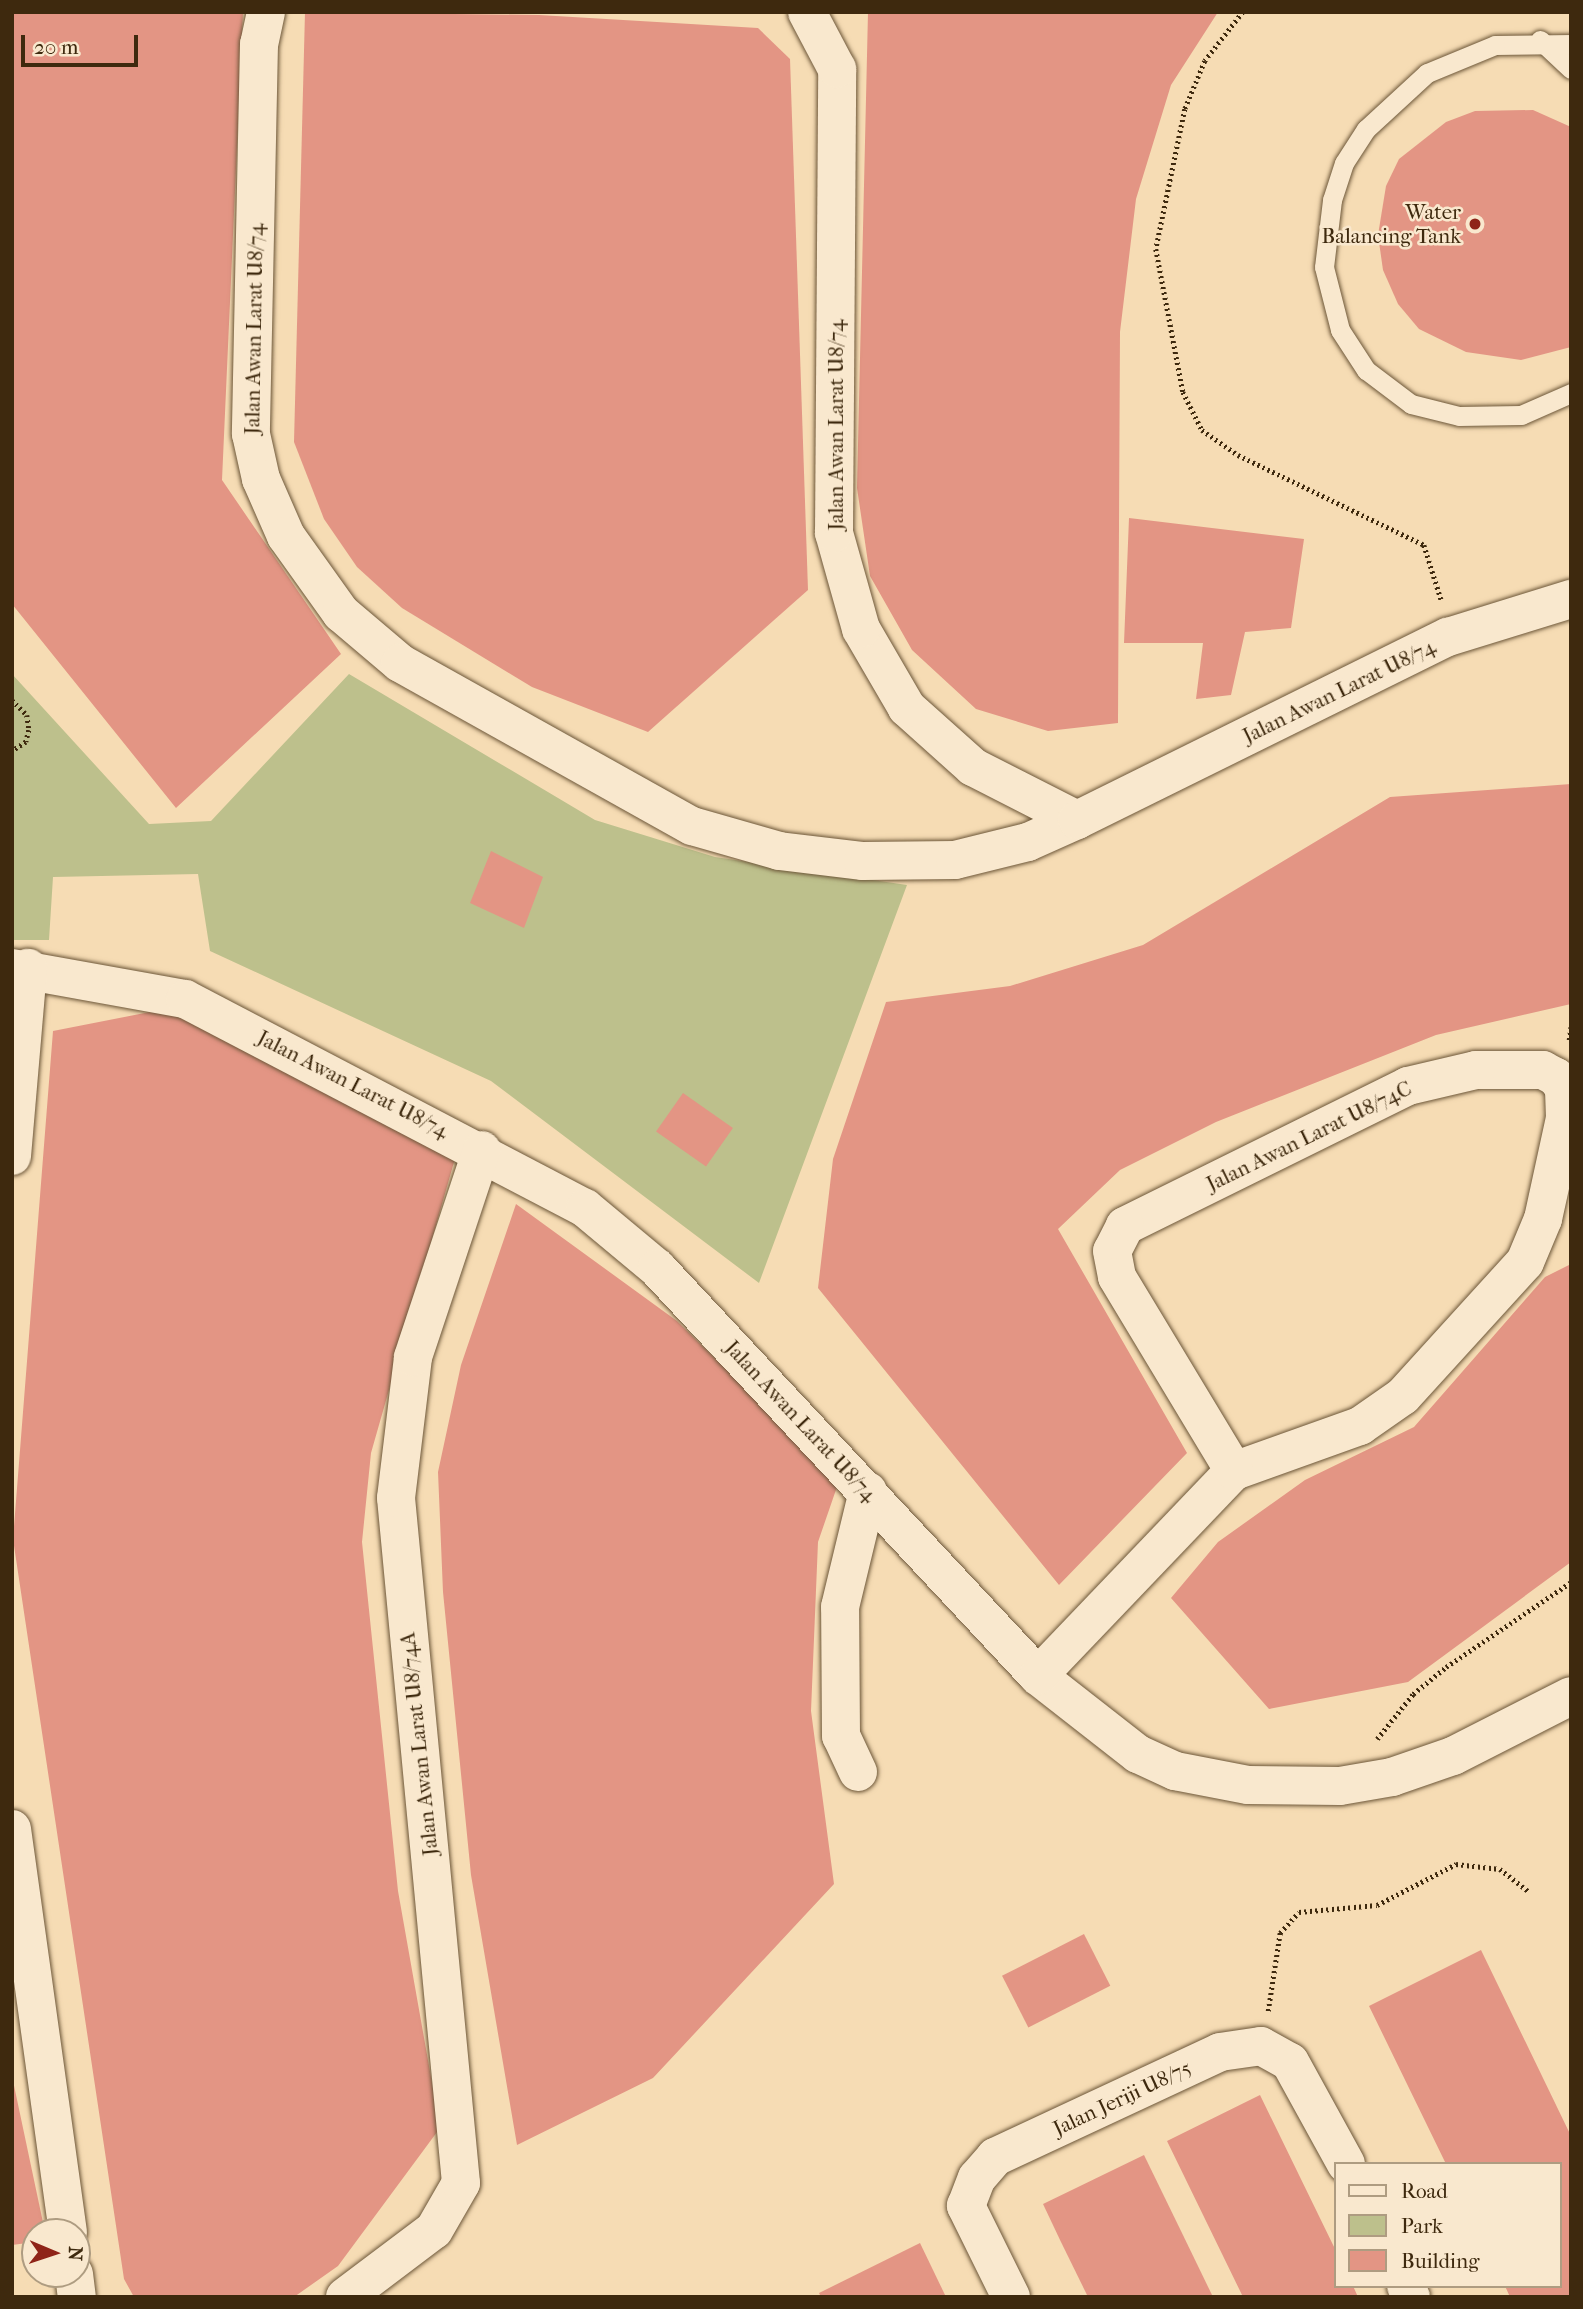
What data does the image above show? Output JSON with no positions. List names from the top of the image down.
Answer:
{
  "streets": {
    "street": [
      "Jalan Awan Larat U8/74",
      "Jalan Awan Larat U8/74C",
      "Jalan Awan Larat U8/74A",
      "Jalan Jeriji U8/75"
    ]
  },
  "crossings": [
    ["Jalan Awan Larat U8/74", "Jalan Awan Larat U8/74C"],
    ["Jalan Awan Larat U8/74", "Jalan Awan Larat U8/74A"]
  ],
  "places": ["Water Balancing Tank"],
  "legend": ["Road", "Park", "Building"],
  "scale_bar": "20 m",
  "north": "right"
}
